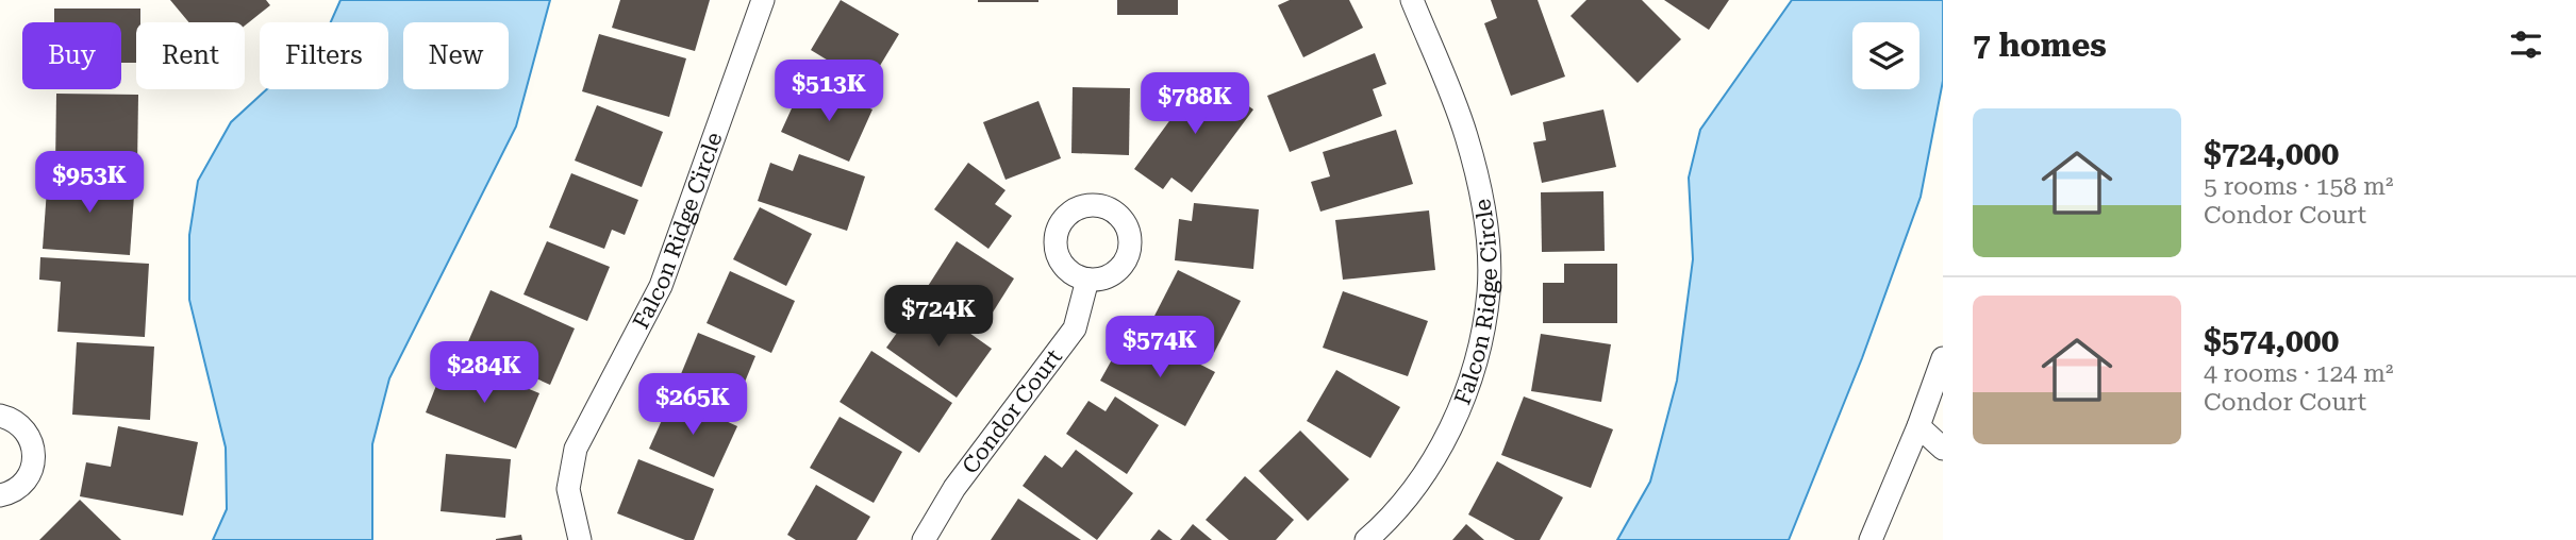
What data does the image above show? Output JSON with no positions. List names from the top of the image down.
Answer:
{
  "streets": {
    "street": ["Falcon Ridge Circle", "Condor Court"]
  },
  "page": {
    "heading": "7 homes",
    "chip": [
      "Buy",
      "Rent",
      "Filters",
      "New"
    ],
    "price": [
      "$513K",
      "$788K",
      "$953K",
      "$724K",
      "$574K",
      "$284K",
      "$265K"
    ],
    "list": [
      {
        "name": "$724,000",
        "note": "5 rooms · 158 m² · Condor Court"
      },
      {
        "name": "$574,000",
        "note": "4 rooms · 124 m² · Condor Court"
      }
    ]
  }
}
